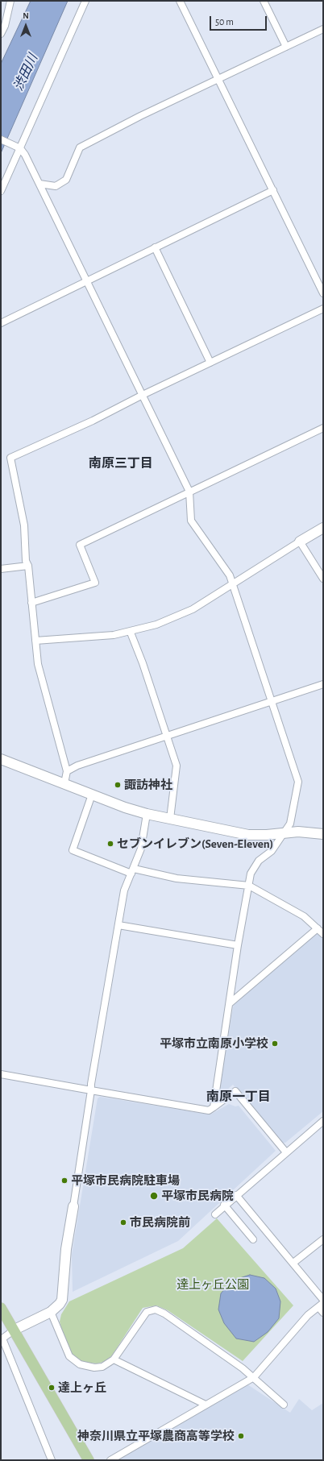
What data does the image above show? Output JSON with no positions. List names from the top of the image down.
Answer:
{
  "districts": ["南原三丁目", "南原一丁目"],
  "water": ["渋田川"],
  "parks": ["達上ヶ丘公園"],
  "places": [
    "諏訪神社",
    "セブンイレブン(Seven-Eleven)",
    "平塚市立南原小学校",
    "平塚市民病院駐車場",
    "平塚市民病院",
    "市民病院前",
    "達上ヶ丘",
    "神奈川県立平塚農商高等学校"
  ],
  "scale_bar": "50 m",
  "north": "top"
}
